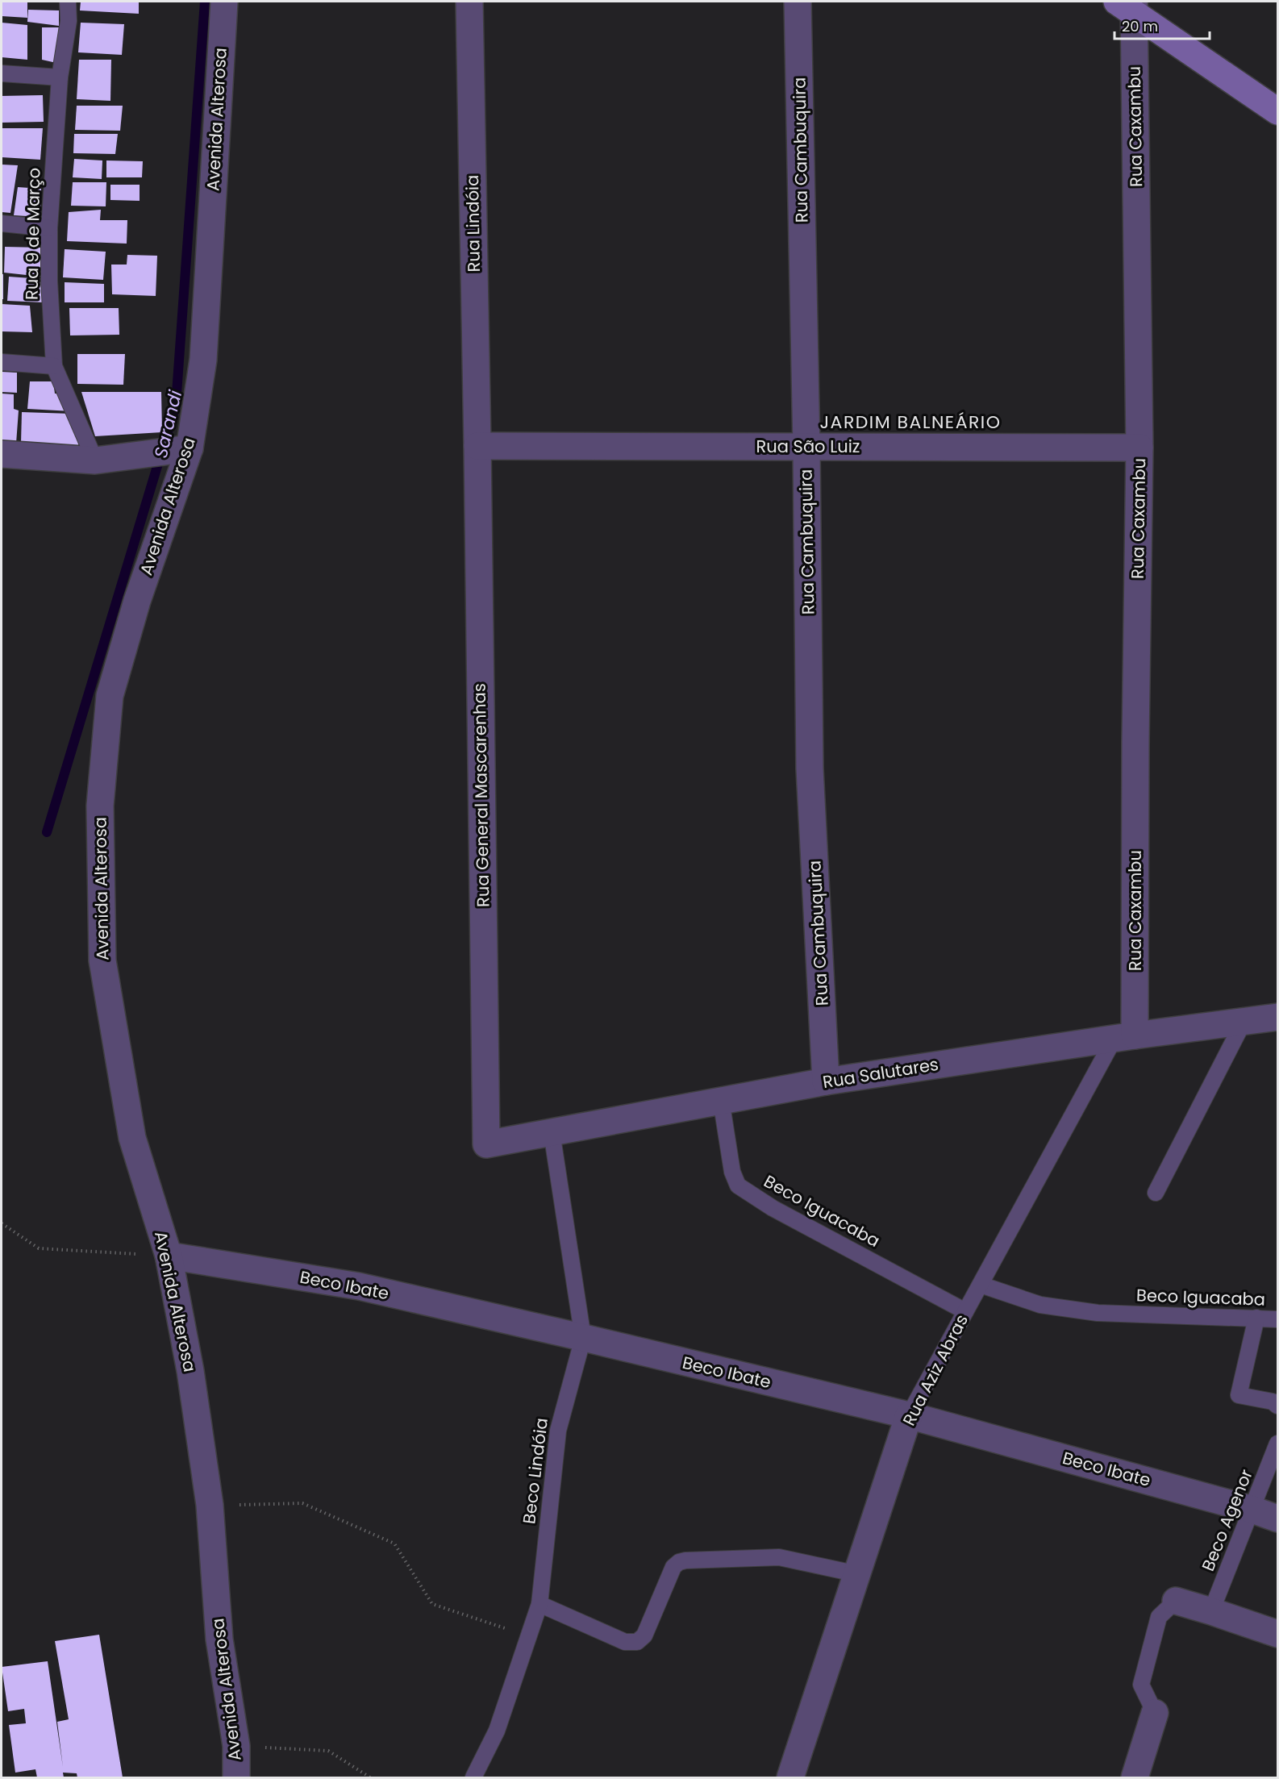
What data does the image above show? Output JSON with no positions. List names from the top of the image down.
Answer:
{
  "streets": {
    "street": [
      "Avenida Alterosa",
      "Rua Caxambu",
      "Rua Cambuquira",
      "Rua Lindóia",
      "Rua São Luiz",
      "Rua General Mascarenhas",
      "Rua Salutares",
      "Beco Ibate",
      "Rua Aziz Abras"
    ],
    "lane": [
      "Rua 9 de Março",
      "Beco Iguacaba",
      "Beco Lindóia",
      "Beco Agenor"
    ]
  },
  "crossings": [
    ["Avenida Alterosa", "Beco Ibate"],
    ["Rua Caxambu", "Rua São Luiz"],
    ["Rua Caxambu", "Rua Salutares"],
    ["Rua Caxambu", "Rua Aziz Abras"],
    ["Rua Cambuquira", "Rua São Luiz"],
    ["Rua Cambuquira", "Rua Salutares"],
    ["Rua Lindóia", "Rua São Luiz"],
    ["Rua Lindóia", "Rua General Mascarenhas"],
    ["Rua São Luiz", "Rua General Mascarenhas"],
    ["Rua General Mascarenhas", "Rua Salutares"],
    ["Rua Salutares", "Beco Iguacaba"],
    ["Rua Salutares", "Rua Aziz Abras"],
    ["Rua Salutares", "Beco Lindóia"],
    ["Beco Iguacaba", "Rua Aziz Abras"],
    ["Beco Ibate", "Rua Aziz Abras"],
    ["Beco Ibate", "Beco Lindóia"],
    ["Beco Ibate", "Beco Agenor"]
  ],
  "districts": ["JARDIM BALNEÁRIO"],
  "water": ["Sarandi"],
  "scale_bar": "20 m"
}
